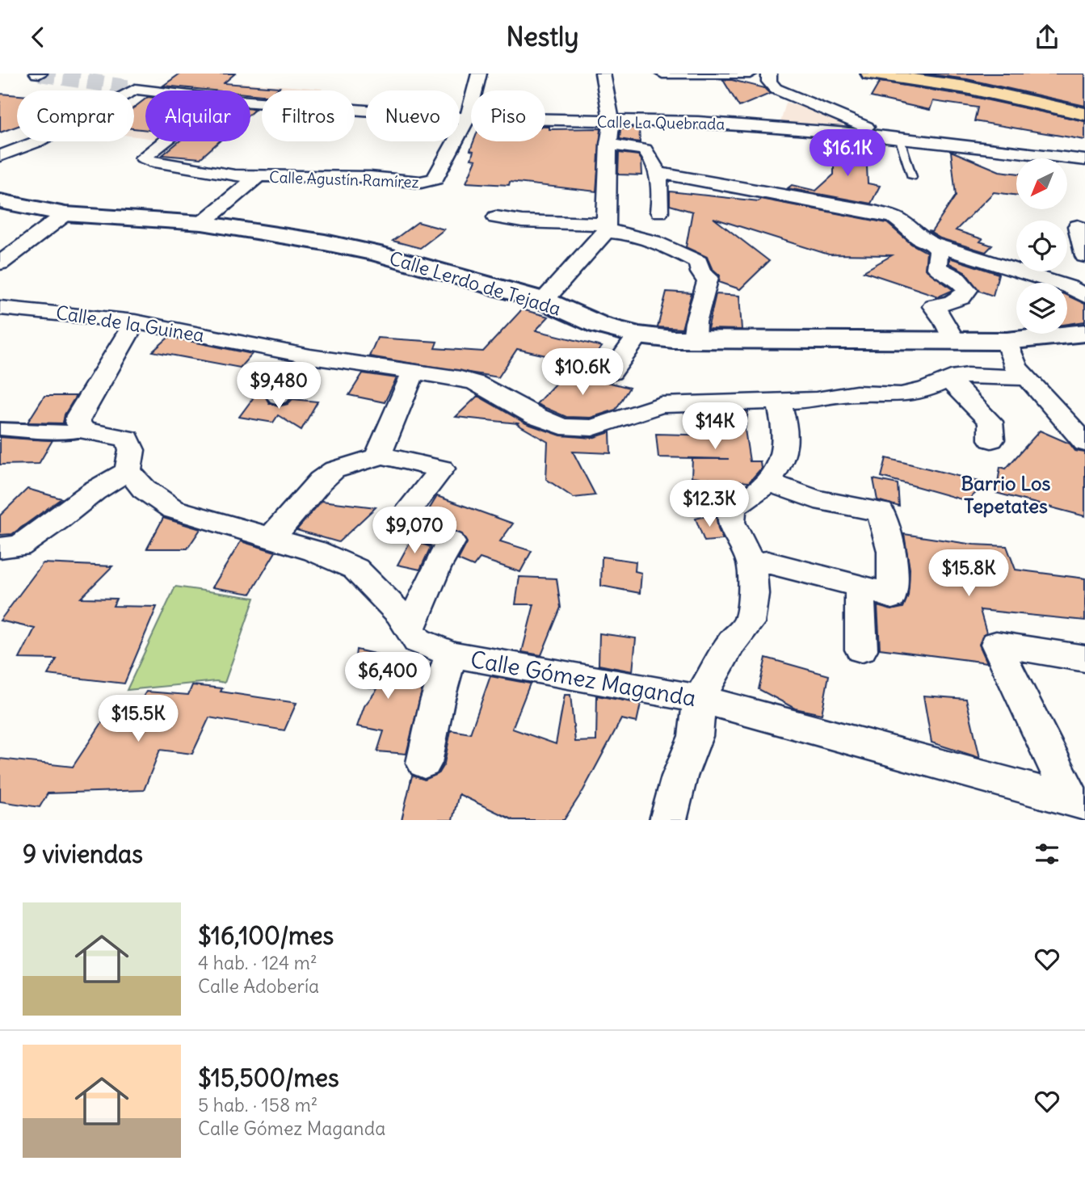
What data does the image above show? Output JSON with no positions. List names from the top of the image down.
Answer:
{
  "streets": {
    "street": [
      "Calle La Quebrada",
      "Calle Agustín Ramírez",
      "Calle Lerdo de Tejada",
      "Calle de la Guinea",
      "Calle Gómez Maganda"
    ]
  },
  "crossings": [
    ["Calle La Quebrada", "Calle Agustín Ramírez"]
  ],
  "districts": ["Barrio Los Tepetates"],
  "north": "bottom left",
  "page": {
    "header": "Nestly",
    "chip": [
      "Comprar",
      "Alquilar",
      "Filtros",
      "Nuevo",
      "Piso"
    ],
    "price": [
      "$16.1K",
      "$10.6K",
      "$9,480",
      "$14K",
      "$12.3K",
      "$9,070",
      "$15.8K",
      "$6,400",
      "$15.5K"
    ],
    "heading": "9 viviendas",
    "list": [
      {
        "name": "$16,100/mes",
        "note": "4 hab. · 124 m² · Calle Adobería"
      },
      {
        "name": "$15,500/mes",
        "note": "5 hab. · 158 m² · Calle Gómez Maganda"
      }
    ]
  }
}
